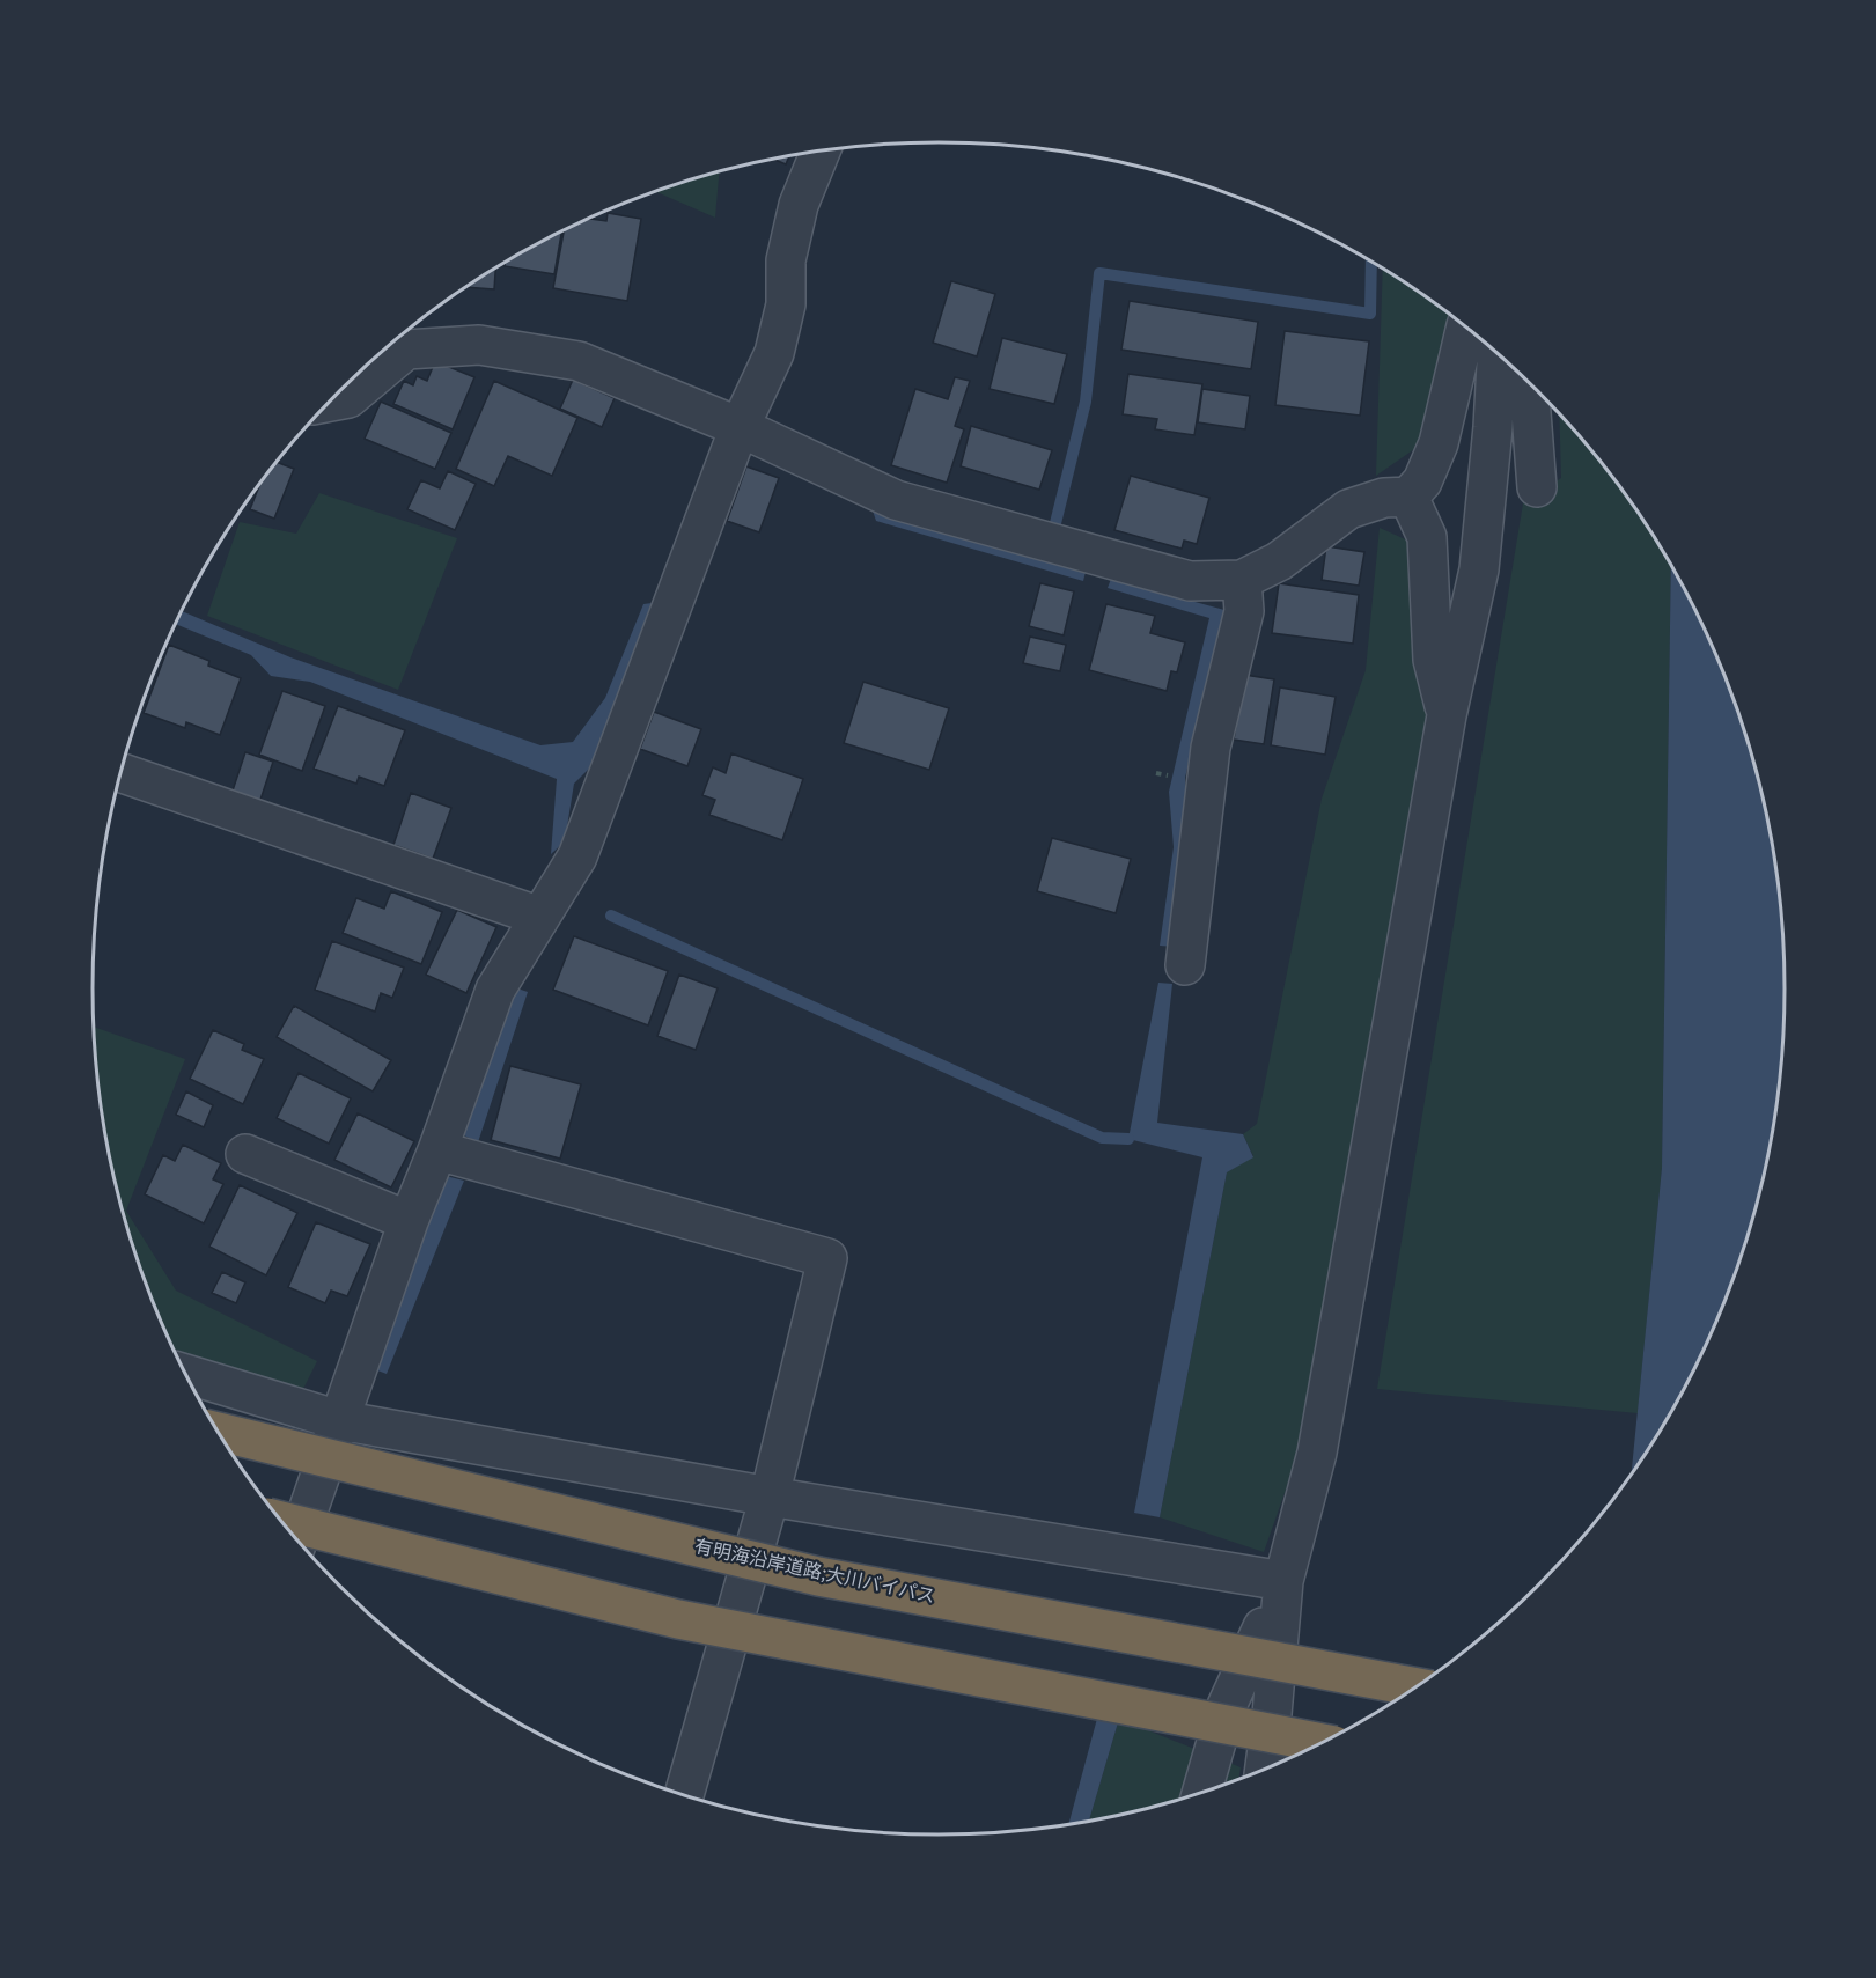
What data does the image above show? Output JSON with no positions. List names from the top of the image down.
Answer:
{
  "streets": {
    "highway": ["有明海沿岸道路;大川バイパス"]
  }
}
